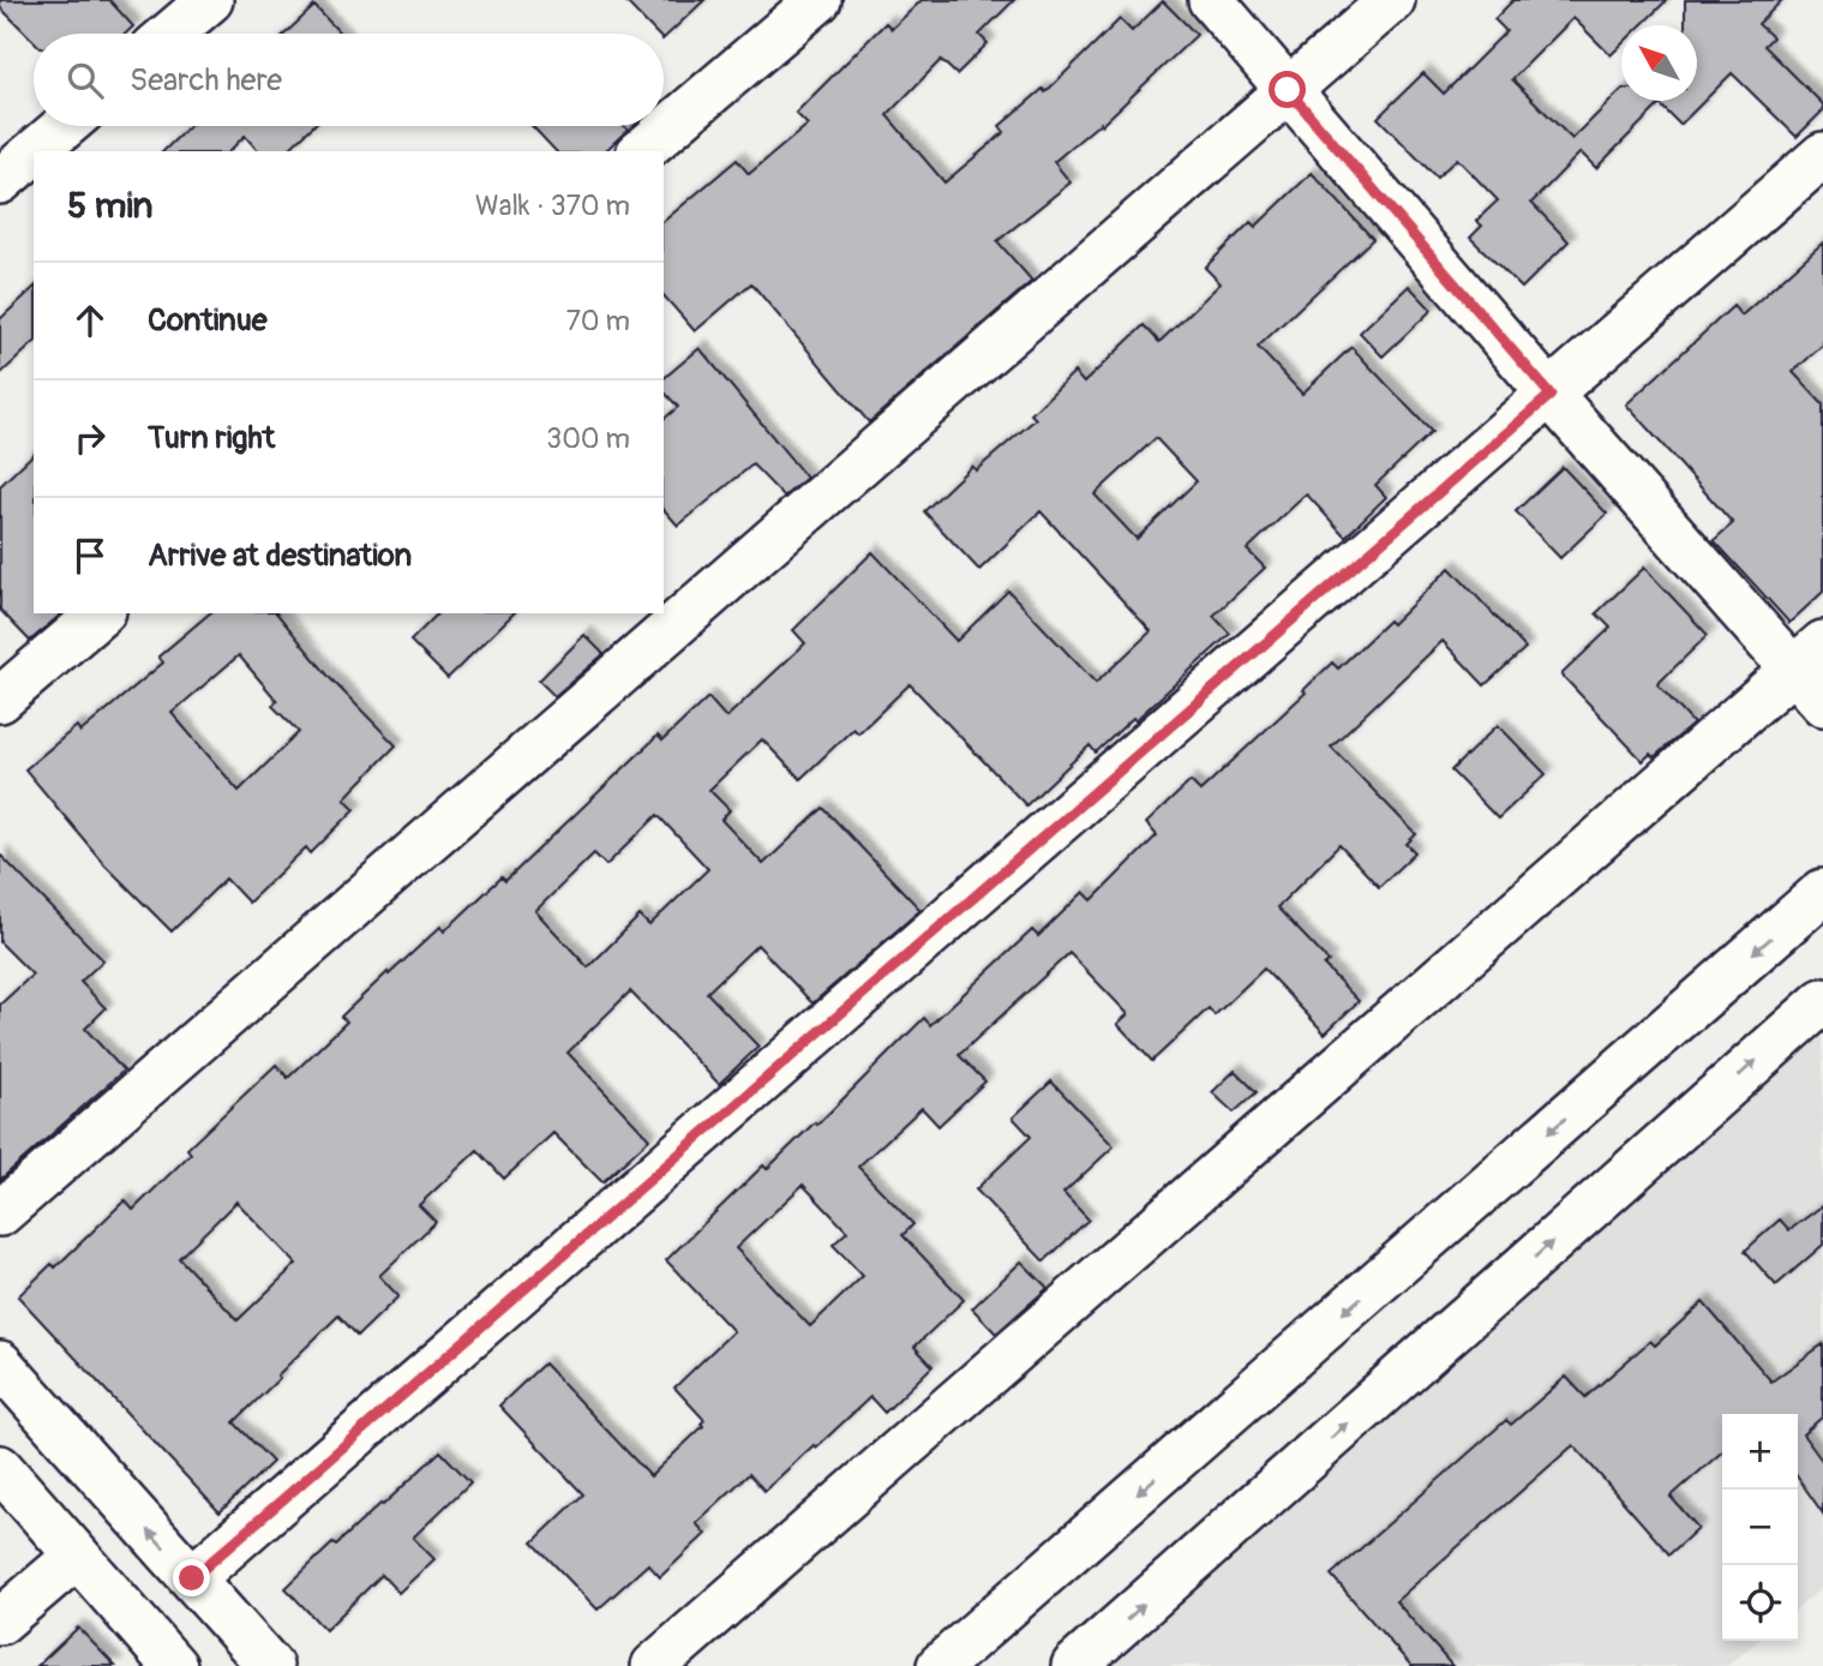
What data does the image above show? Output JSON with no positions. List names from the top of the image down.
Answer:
{
  "north": "top left",
  "page": {
    "search": "Search here",
    "heading": ["5 min", "Walk · 370 m"],
    "list": [
      ["Continue", "70 m"],
      ["Turn right", "300 m"],
      "Arrive at destination"
    ],
    "map_buttons": ["+", "−"]
  }
}
